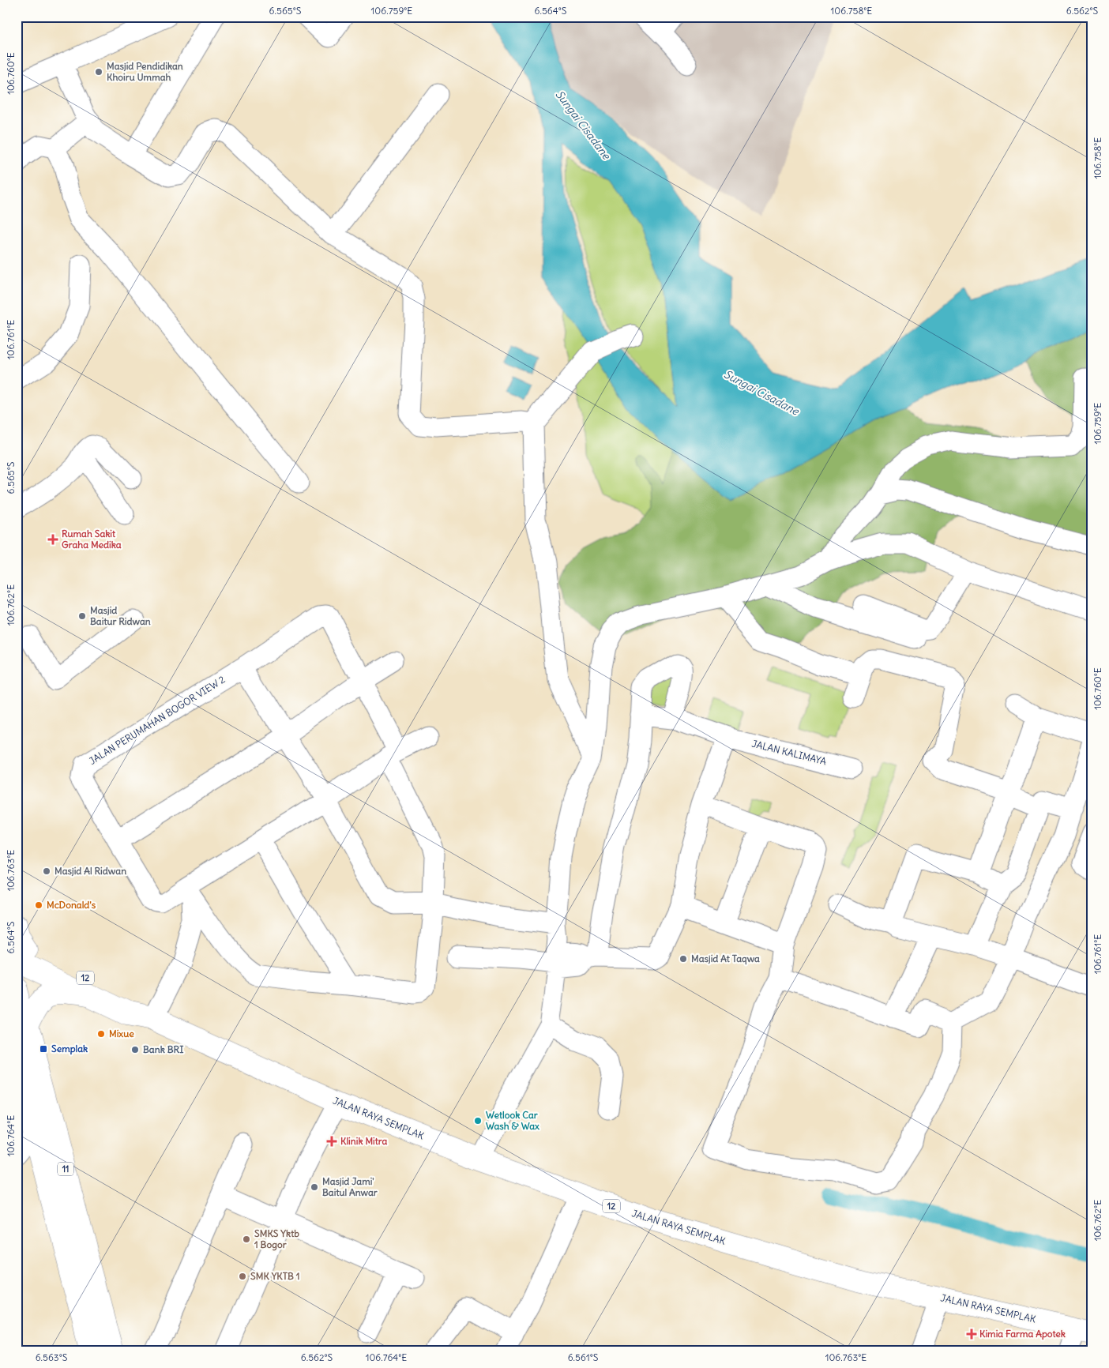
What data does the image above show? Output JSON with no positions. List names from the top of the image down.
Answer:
{
  "streets": {
    "main road": ["12", "JALAN RAYA SEMPLAK", "11"],
    "street": ["JALAN PERUMAHAN BOGOR VIEW 2", "JALAN KALIMAYA"]
  },
  "crossings": [
    ["12", "JALAN RAYA SEMPLAK"],
    ["12", "11"]
  ],
  "water": ["Sungai Cisadane"],
  "places": {
    "other": [
      "Masjid Pendidikan Khoiru Ummah",
      "Masjid Baitur Ridwan",
      "Masjid Al Ridwan",
      "McDonald's",
      "Masjid At Taqwa",
      "Mixue",
      "Bank BRI",
      "Wetlook Car Wash & Wax",
      "Masjid Jami' Baitul Anwar",
      "SMKS Yktb 1 Bogor",
      "SMK YKTB 1"
    ],
    "health": ["Rumah Sakit Graha Medika", "Klinik Mitra", "Kimia Farma Apotek"],
    "transit": ["Semplak"]
  },
  "coordinates": [
    "6.565°S",
    "106.759°E",
    "6.564°S",
    "106.758°E",
    "6.562°S",
    "106.760°E",
    "106.761°E",
    "106.762°E",
    "106.763°E",
    "106.764°E",
    "6.563°S",
    "6.561°S"
  ]
}
